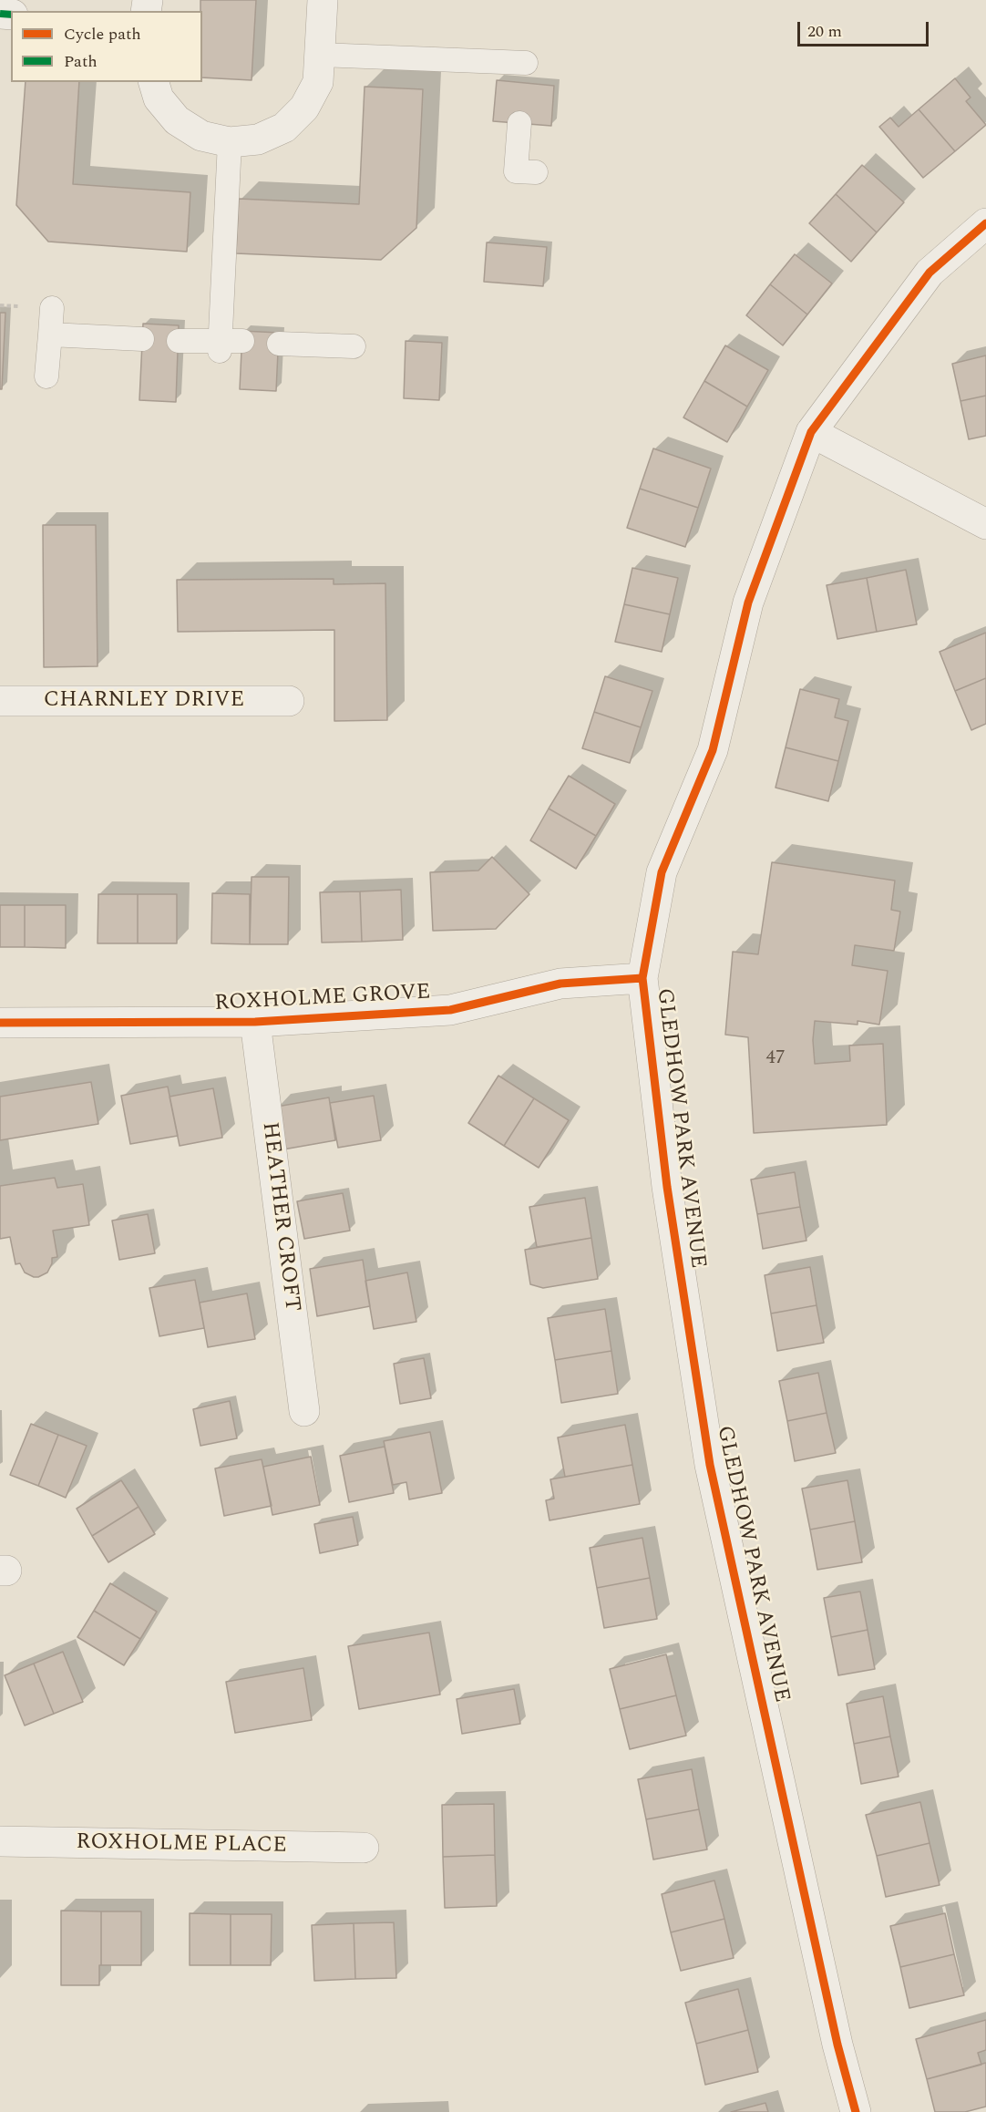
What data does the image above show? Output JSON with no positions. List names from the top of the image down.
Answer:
{
  "streets": {
    "street": [
      "CHARNLEY DRIVE",
      "ROXHOLME GROVE",
      "GLEDHOW PARK AVENUE",
      "HEATHER CROFT",
      "ROXHOLME PLACE"
    ]
  },
  "crossings": [
    ["ROXHOLME GROVE", "GLEDHOW PARK AVENUE"],
    ["ROXHOLME GROVE", "HEATHER CROFT"]
  ],
  "house_numbers": ["47"],
  "legend": ["Cycle path", "Path"],
  "scale_bar": "20 m"
}
